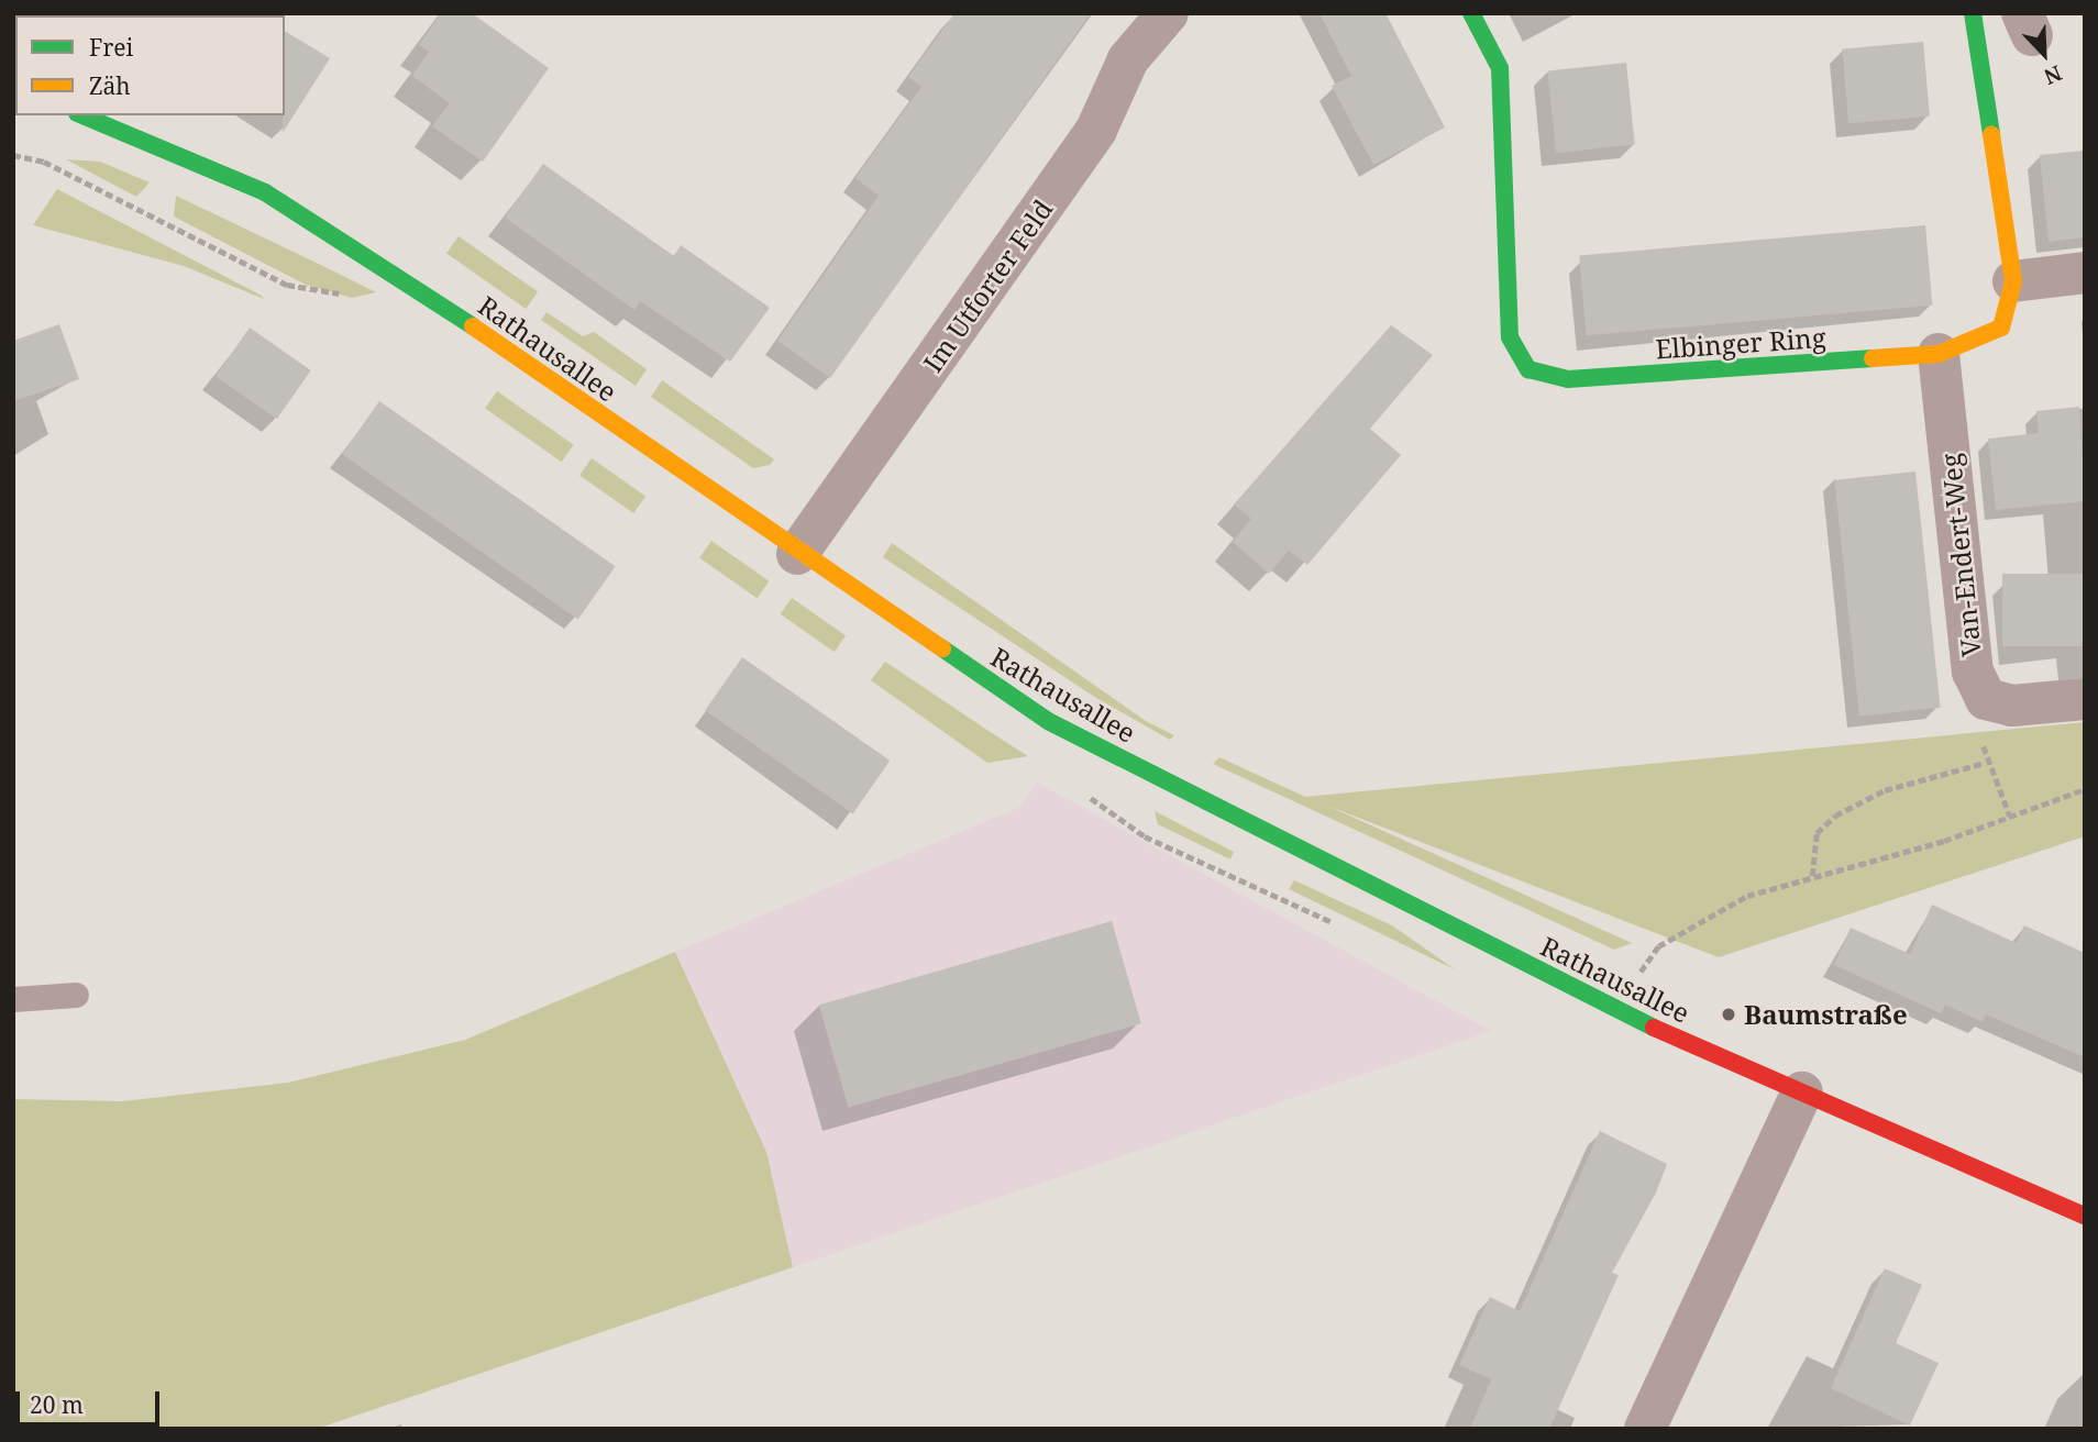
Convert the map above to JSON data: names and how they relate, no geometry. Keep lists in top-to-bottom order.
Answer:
{
  "streets": {
    "street": [
      "Im Utforter Feld",
      "Elbinger Ring",
      "Rathausallee",
      "Van-Endert-Weg"
    ]
  },
  "crossings": [
    ["Im Utforter Feld", "Rathausallee"],
    ["Elbinger Ring", "Van-Endert-Weg"]
  ],
  "places": ["Baumstraße"],
  "legend": ["Frei", "Zäh"],
  "scale_bar": "20 m",
  "north": "bottom right"
}
